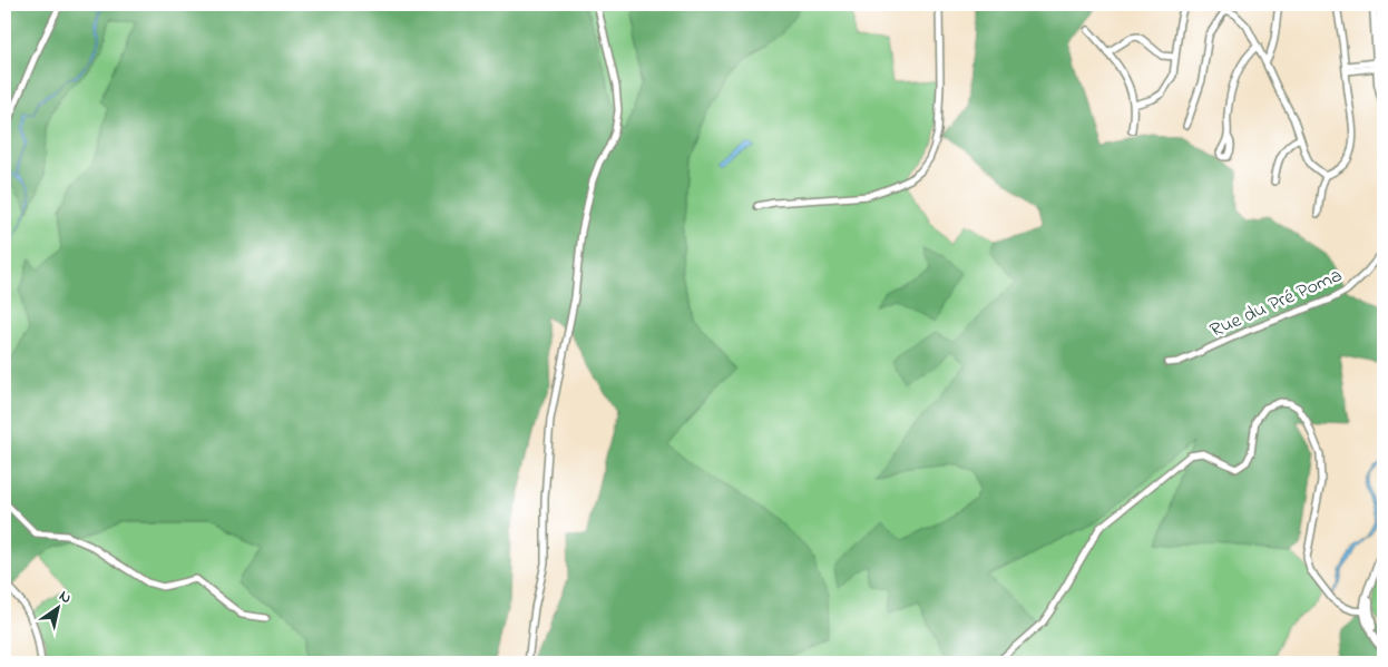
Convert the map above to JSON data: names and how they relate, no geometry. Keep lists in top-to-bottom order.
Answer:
{
  "streets": {
    "street": ["Rue du Pré Poma"]
  },
  "north": "top right"
}
